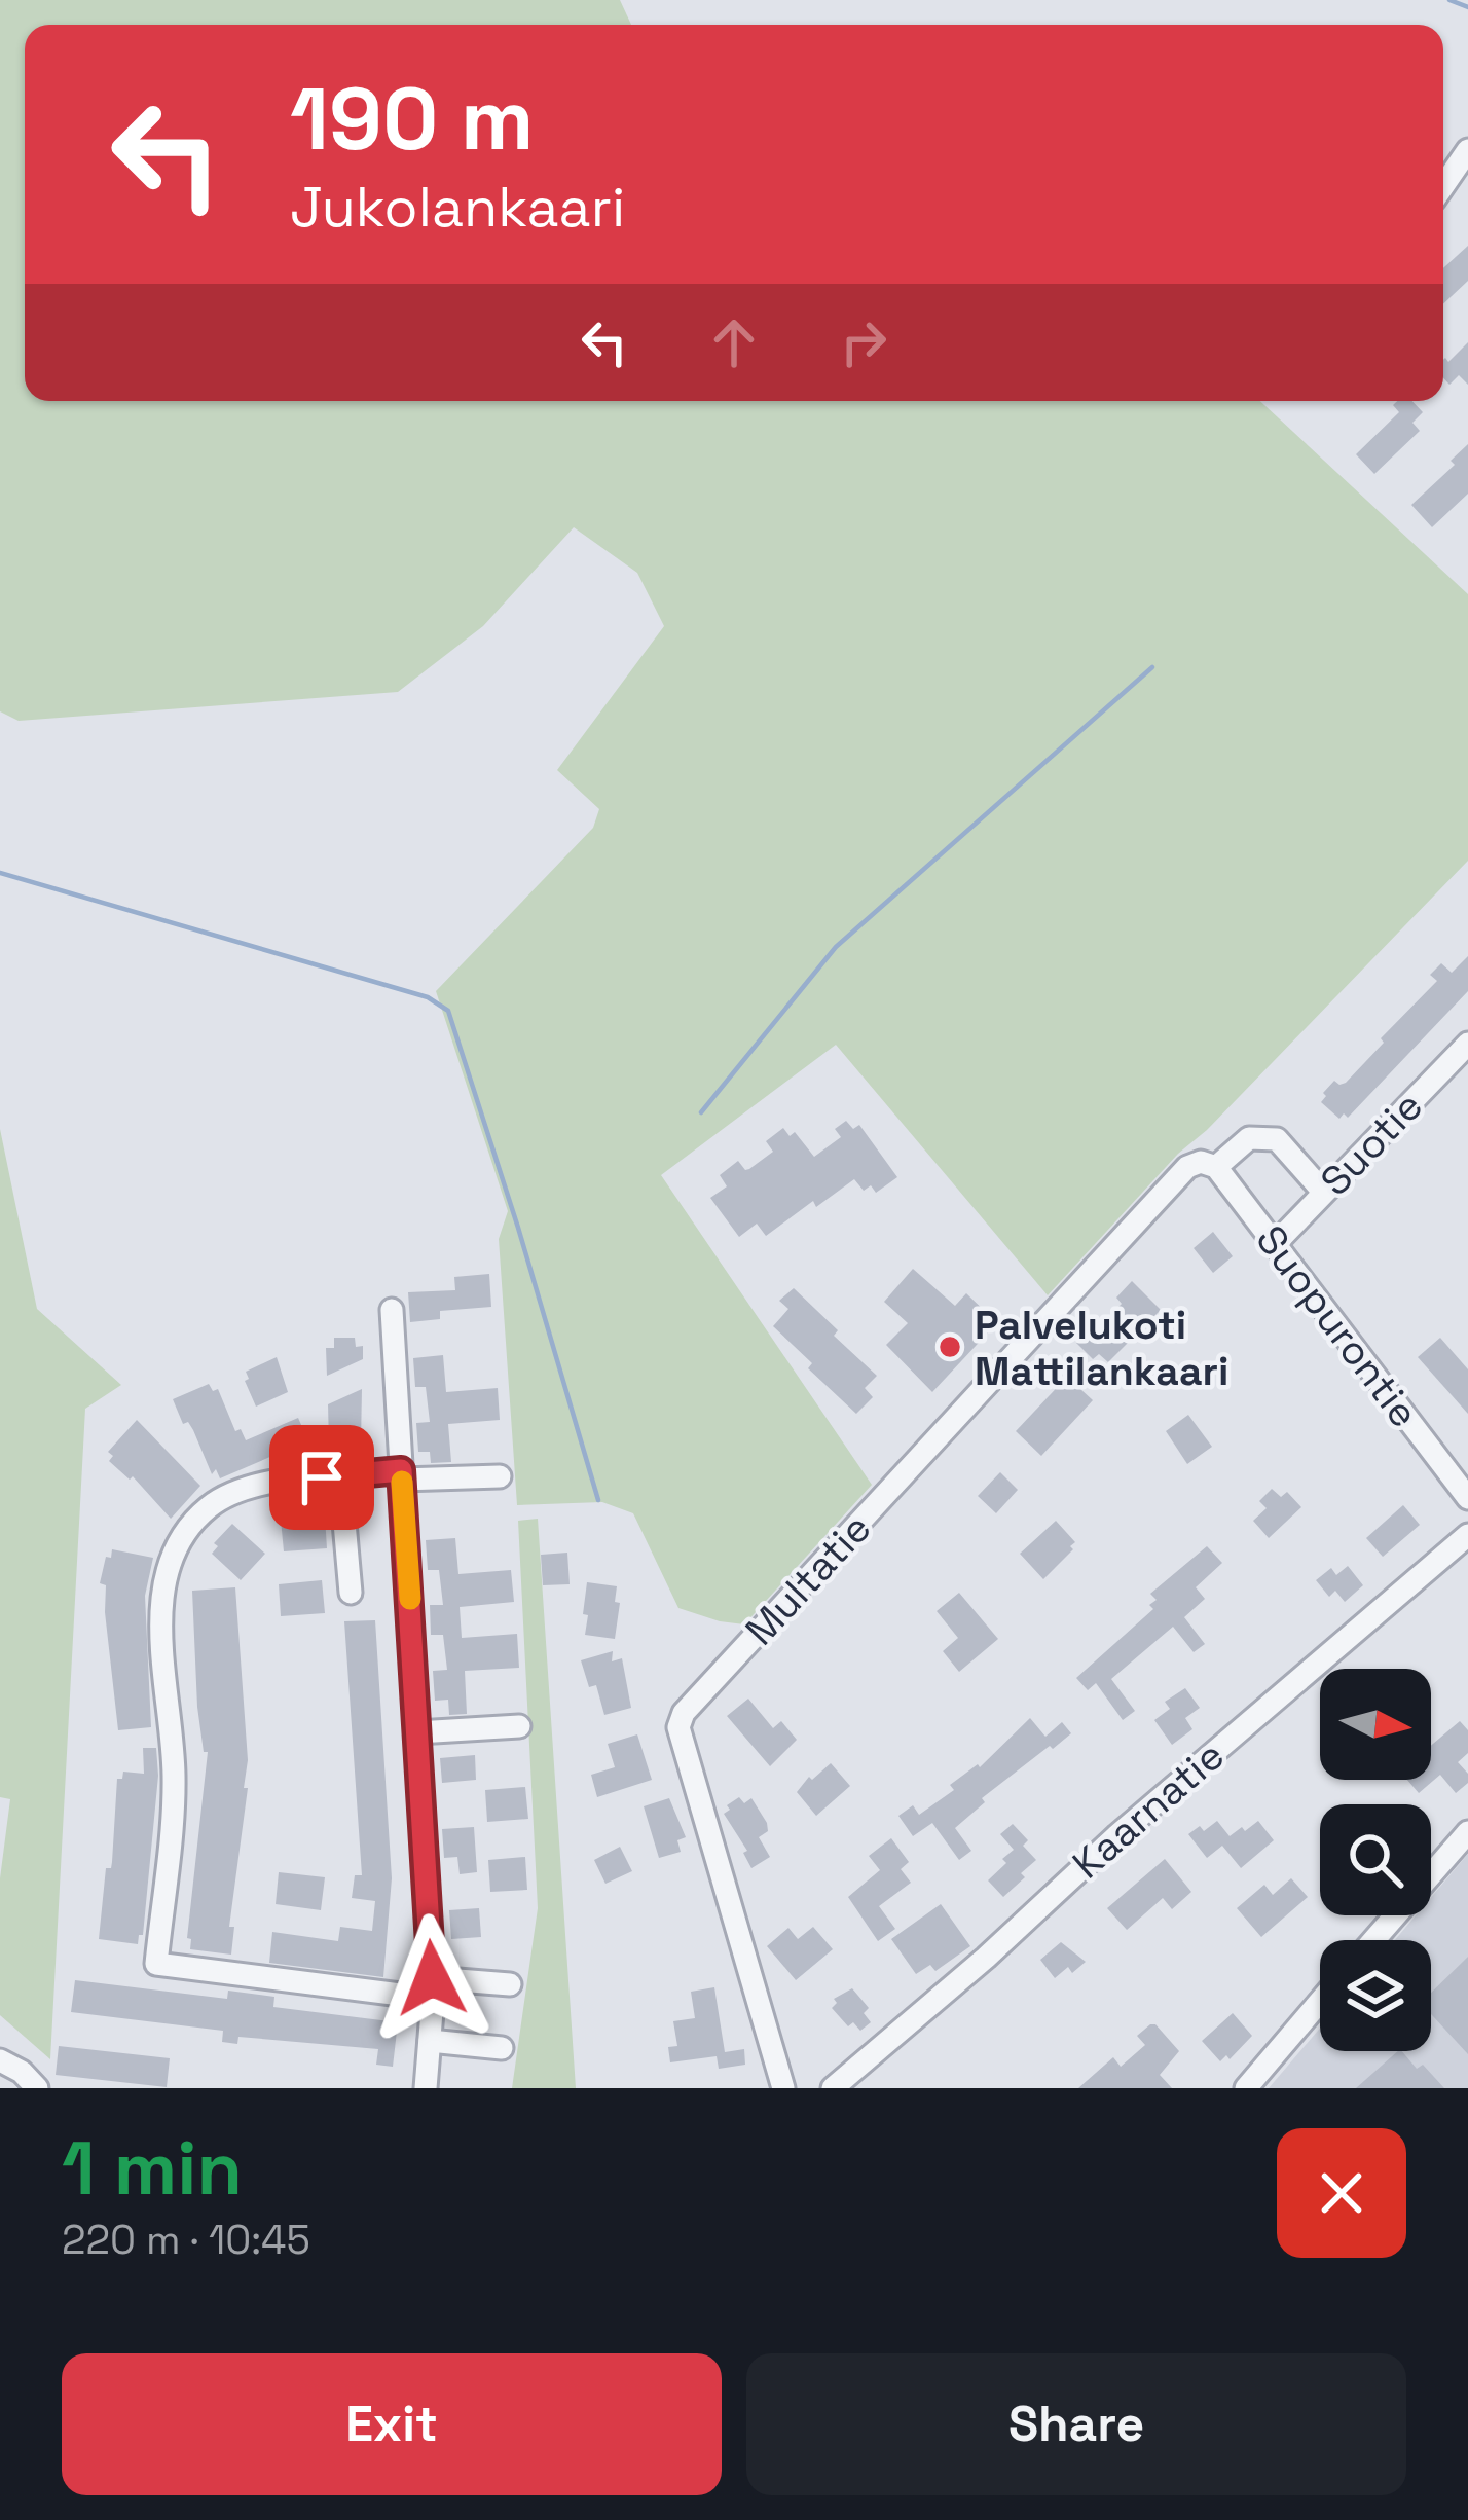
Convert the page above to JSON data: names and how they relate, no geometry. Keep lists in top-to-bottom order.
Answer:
{
  "streets": {
    "street": [
      "Suotie",
      "Suopurontie",
      "Multatie",
      "Kaarnatie"
    ]
  },
  "crossings": [
    ["Suotie", "Suopurontie"],
    ["Suopurontie", "Multatie"]
  ],
  "places": ["Palvelukoti Mattilankaari"],
  "north": "right",
  "page": {
    "turn": ["190 m", "Jukolankaari"],
    "heading": ["1 min", "220 m · 10:45"],
    "buttons": ["Exit", "Share"]
  }
}
